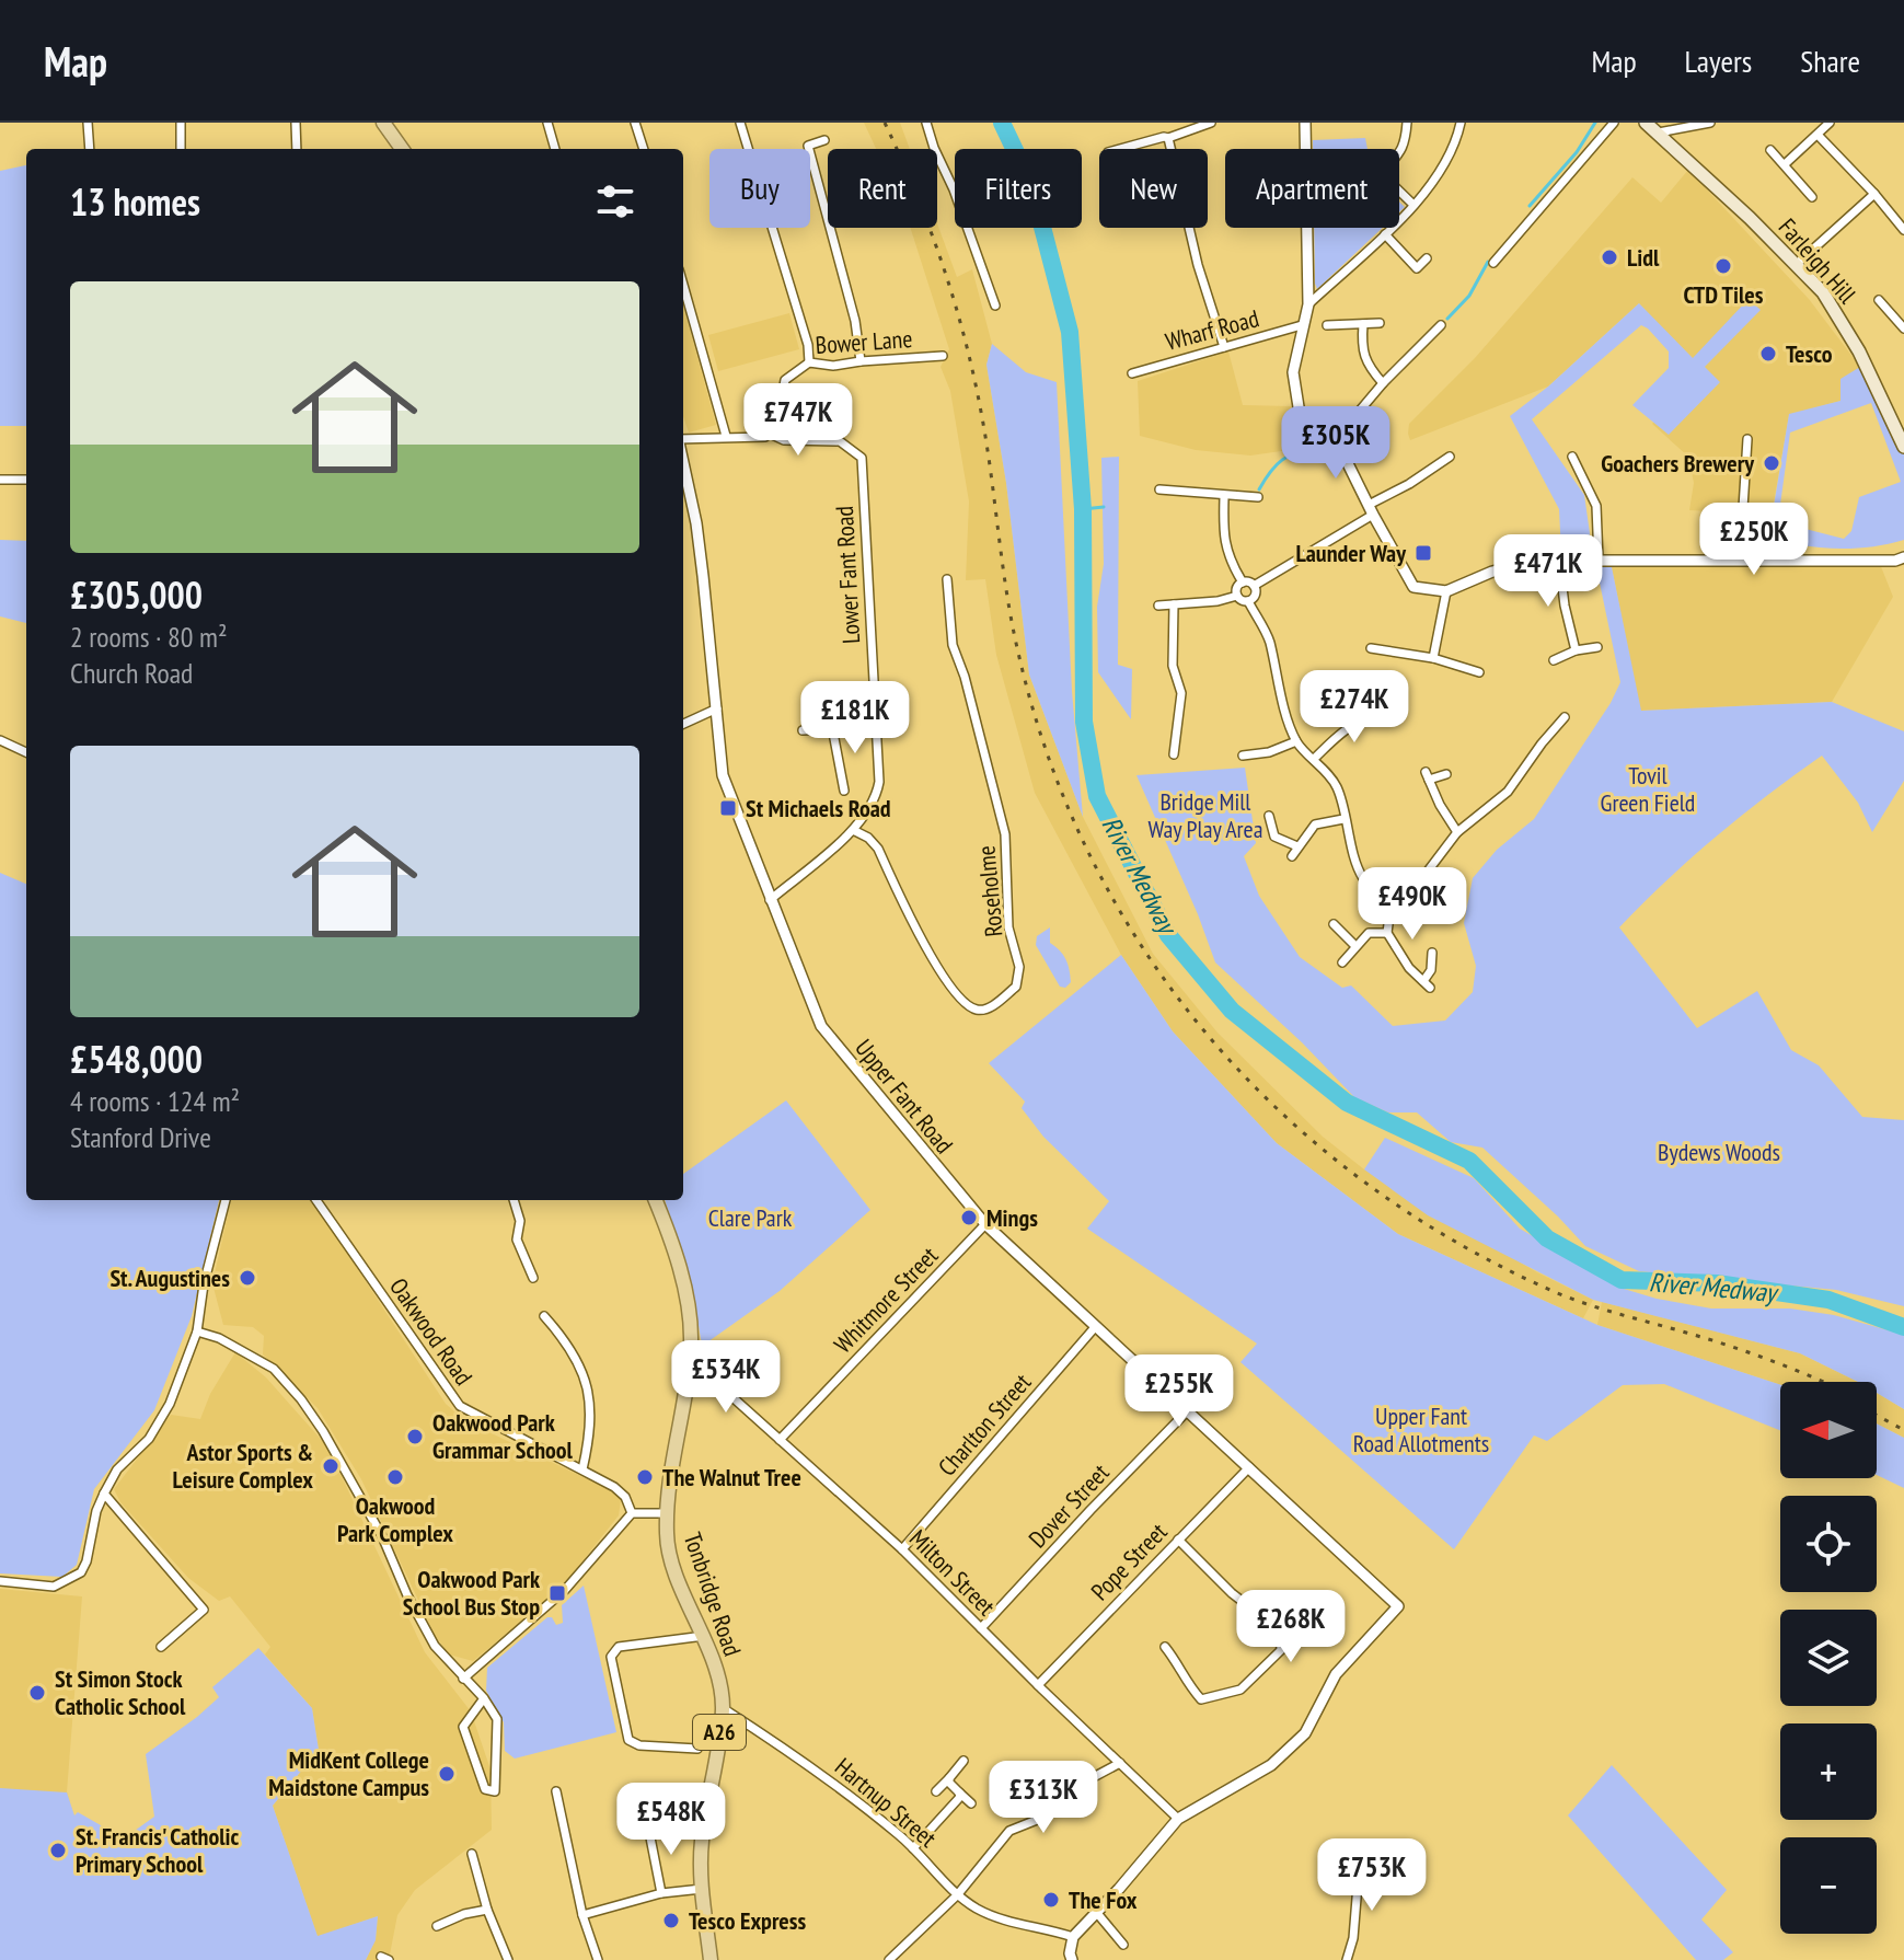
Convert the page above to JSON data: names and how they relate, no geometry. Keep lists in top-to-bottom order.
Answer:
{
  "streets": {
    "main road": ["Farleigh Hill", "Tonbridge Road", "A26"],
    "street": [
      "Wharf Road",
      "Bower Lane",
      "Lower Fant Road",
      "Roseholme",
      "Upper Fant Road",
      "Whitmore Street",
      "Oakwood Road",
      "Charlton Street",
      "Dover Street",
      "Pope Street",
      "Milton Street",
      "Hartnup Street"
    ]
  },
  "crossings": [
    ["Bower Lane", "Lower Fant Road"],
    ["Lower Fant Road", "Roseholme"],
    ["Lower Fant Road", "Upper Fant Road"],
    ["Upper Fant Road", "Whitmore Street"],
    ["Upper Fant Road", "Charlton Street"],
    ["Upper Fant Road", "Dover Street"],
    ["Upper Fant Road", "Pope Street"],
    ["Upper Fant Road", "Milton Street"],
    ["Whitmore Street", "Milton Street"],
    ["Charlton Street", "Milton Street"],
    ["Dover Street", "Milton Street"],
    ["Pope Street", "Milton Street"],
    ["Milton Street", "Tonbridge Road"],
    ["Tonbridge Road", "Hartnup Street"]
  ],
  "water": ["River Medway"],
  "parks": [
    "Tovil Green Field",
    "Bridge Mill Way Play Area",
    "Bydews Woods",
    "Clare Park",
    "Upper Fant Road Allotments"
  ],
  "places": {
    "other": [
      "Lidl",
      "CTD Tiles",
      "Tesco",
      "Goachers Brewery",
      "Mings",
      "St. Augustines",
      "Oakwood Park Grammar School",
      "Astor Sports & Leisure Complex",
      "Oakwood Park Complex",
      "The Walnut Tree",
      "St Simon Stock Catholic School",
      "MidKent College Maidstone Campus",
      "St. Francis' Catholic Primary School",
      "The Fox",
      "Tesco Express"
    ],
    "transit": ["Launder Way", "St Michaels Road", "Oakwood Park School Bus Stop"]
  },
  "north": "left",
  "page": {
    "header": "Map",
    "nav": ["Map", "Layers", "Share"],
    "chip": [
      "Buy",
      "Rent",
      "Filters",
      "New",
      "Apartment"
    ],
    "heading": "13 homes",
    "list": [
      {
        "name": "£305,000",
        "note": "2 rooms · 80 m² · Church Road"
      },
      {
        "name": "£548,000",
        "note": "4 rooms · 124 m² · Stanford Drive"
      }
    ],
    "price": [
      "£747K",
      "£305K",
      "£250K",
      "£471K",
      "£274K",
      "£181K",
      "£490K",
      "£534K",
      "£255K",
      "£268K",
      "£313K",
      "£548K",
      "£753K"
    ],
    "map_buttons": ["+", "−"]
  }
}
